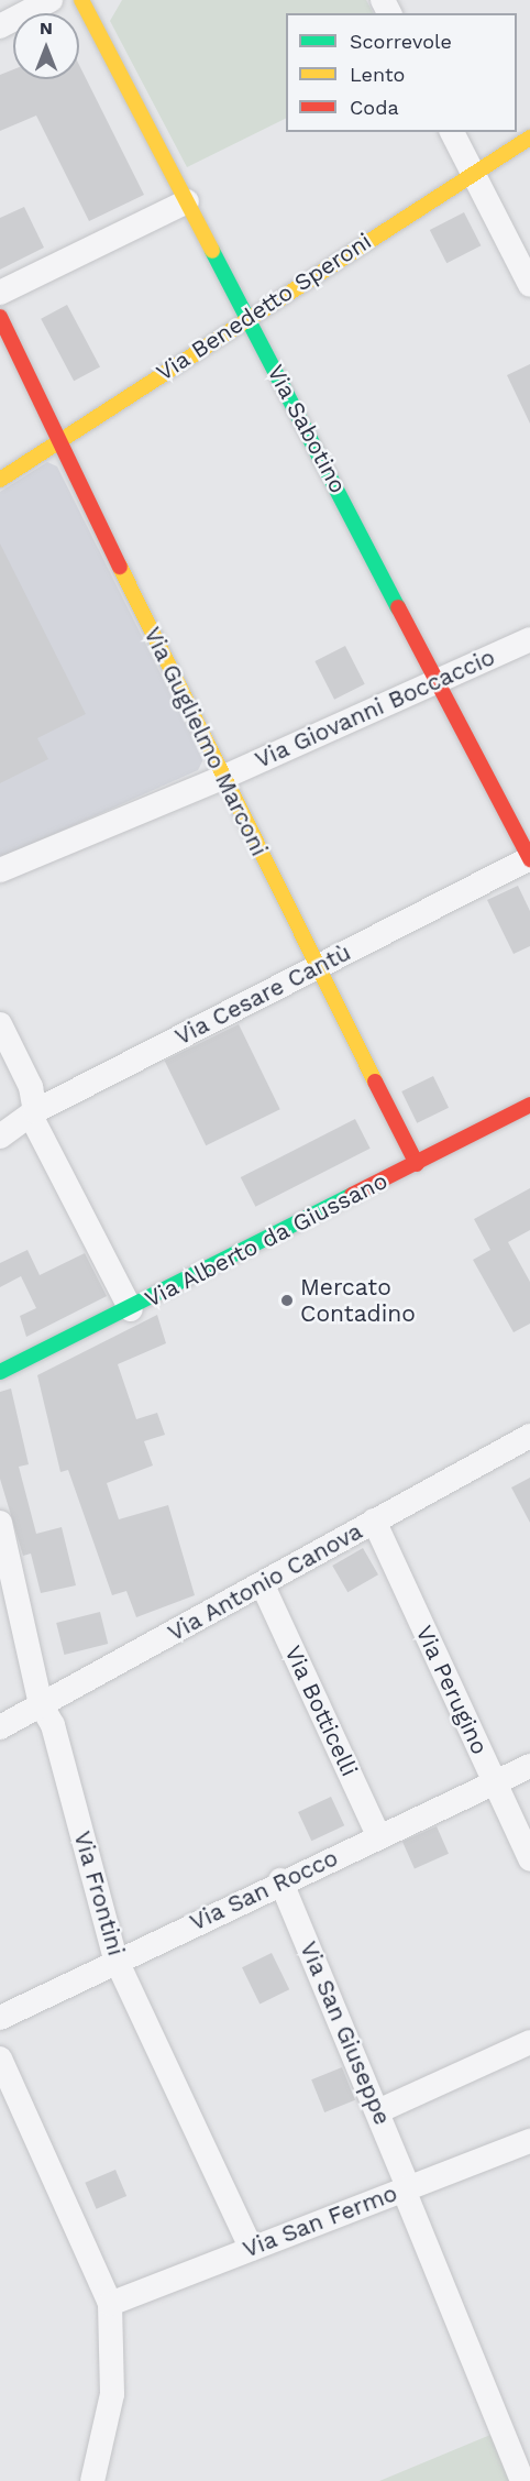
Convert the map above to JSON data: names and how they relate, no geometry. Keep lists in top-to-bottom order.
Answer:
{
  "streets": {
    "street": [
      "Via Benedetto Speroni",
      "Via Sabotino",
      "Via Giovanni Boccaccio",
      "Via Guglielmo Marconi",
      "Via Cesare Cantù",
      "Via Alberto da Giussano",
      "Via Antonio Canova",
      "Via Perugino",
      "Via Botticelli",
      "Via San Rocco",
      "Via Frontini",
      "Via San Giuseppe",
      "Via San Fermo"
    ]
  },
  "crossings": [
    ["Via Benedetto Speroni", "Via Sabotino"],
    ["Via Benedetto Speroni", "Via Guglielmo Marconi"],
    ["Via Sabotino", "Via Giovanni Boccaccio"],
    ["Via Sabotino", "Via Cesare Cantù"],
    ["Via Giovanni Boccaccio", "Via Guglielmo Marconi"],
    ["Via Guglielmo Marconi", "Via Cesare Cantù"],
    ["Via Guglielmo Marconi", "Via Alberto da Giussano"],
    ["Via Antonio Canova", "Via Perugino"],
    ["Via Antonio Canova", "Via Botticelli"],
    ["Via Antonio Canova", "Via Frontini"],
    ["Via Perugino", "Via San Rocco"],
    ["Via Botticelli", "Via San Rocco"],
    ["Via San Rocco", "Via Frontini"],
    ["Via San Rocco", "Via San Giuseppe"],
    ["Via Frontini", "Via San Fermo"],
    ["Via San Giuseppe", "Via San Fermo"]
  ],
  "places": ["Mercato Contadino"],
  "legend": ["Scorrevole", "Lento", "Coda"],
  "north": "top"
}
